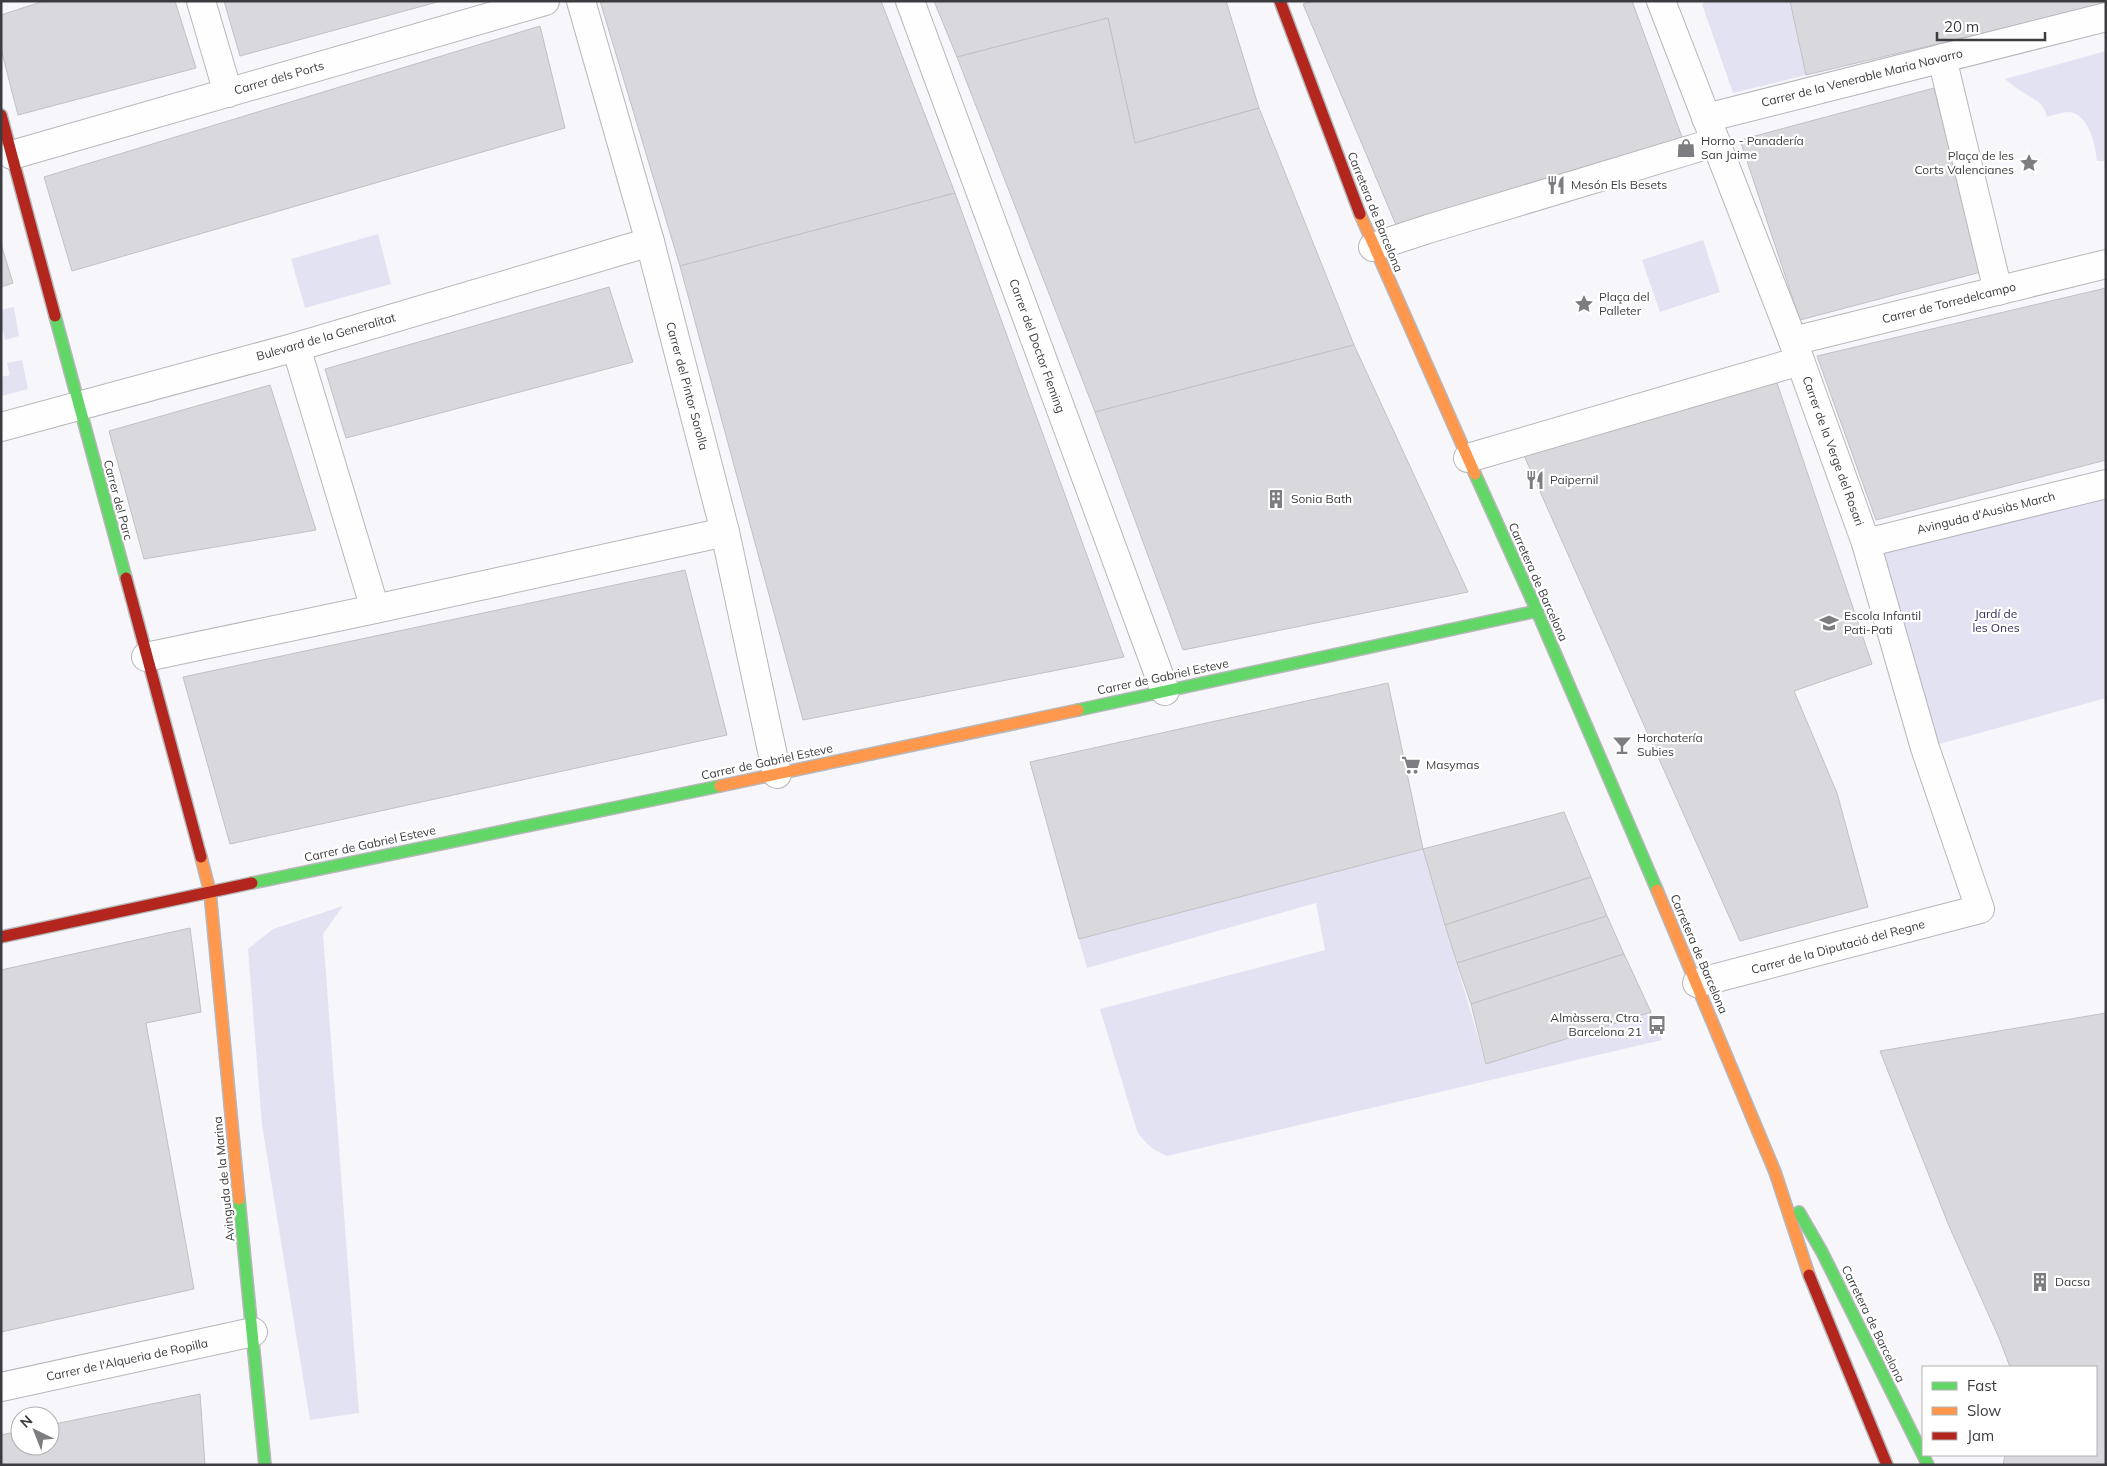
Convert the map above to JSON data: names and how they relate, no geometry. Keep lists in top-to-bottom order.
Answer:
{
  "streets": {
    "street": [
      "Carrer dels Ports",
      "Carrer de la Venerable Maria Navarro",
      "Carretera de Barcelona",
      "Carrer de Torredelcampo",
      "Bulevard de la Generalitat",
      "Carrer del Doctor Fleming",
      "Carrer del Pintor Sorolla",
      "Carrer de la Verge del Rosari",
      "Carrer del Parc",
      "Avinguda d'Ausiàs March",
      "Carrer de Gabriel Esteve",
      "Carrer de la Diputació del Regne",
      "Avinguda de la Marina",
      "Carrer de l'Alqueria de Ropilla"
    ]
  },
  "crossings": [
    ["Carrer dels Ports", "Carrer del Parc"],
    ["Carrer de la Venerable Maria Navarro", "Carrer de la Verge del Rosari"],
    ["Carretera de Barcelona", "Carrer de Torredelcampo"],
    ["Carretera de Barcelona", "Carrer de Gabriel Esteve"],
    ["Carretera de Barcelona", "Carrer de la Diputació del Regne"],
    ["Carrer de Torredelcampo", "Carrer de la Verge del Rosari"],
    ["Bulevard de la Generalitat", "Carrer del Pintor Sorolla"],
    ["Bulevard de la Generalitat", "Carrer del Parc"],
    ["Carrer del Doctor Fleming", "Carrer de Gabriel Esteve"],
    ["Carrer del Pintor Sorolla", "Carrer de Gabriel Esteve"],
    ["Carrer de la Verge del Rosari", "Avinguda d'Ausiàs March"],
    ["Carrer de la Verge del Rosari", "Carrer de la Diputació del Regne"],
    ["Carrer del Parc", "Carrer de Gabriel Esteve"],
    ["Carrer del Parc", "Avinguda de la Marina"],
    ["Carrer de Gabriel Esteve", "Avinguda de la Marina"],
    ["Avinguda de la Marina", "Carrer de l'Alqueria de Ropilla"]
  ],
  "parks": ["Jardí de les Ones"],
  "places": {
    "shop": ["Horno - Panadería San Jaime"],
    "place": ["Plaça de les Corts Valencianes", "Plaça del Palleter"],
    "restaurant": ["Mesón Els Besets", "Paipernil"],
    "building": ["Sonia Bath", "Dacsa"],
    "school or university": ["Escola Infantil Pati-Pati"],
    "bar": ["Horchatería Subies"],
    "supermarket": ["Masymas"],
    "bus stop": ["Almàssera, Ctra. Barcelona 21"]
  },
  "legend": ["Fast", "Slow", "Jam"],
  "scale_bar": "20 m",
  "north": "top left"
}
